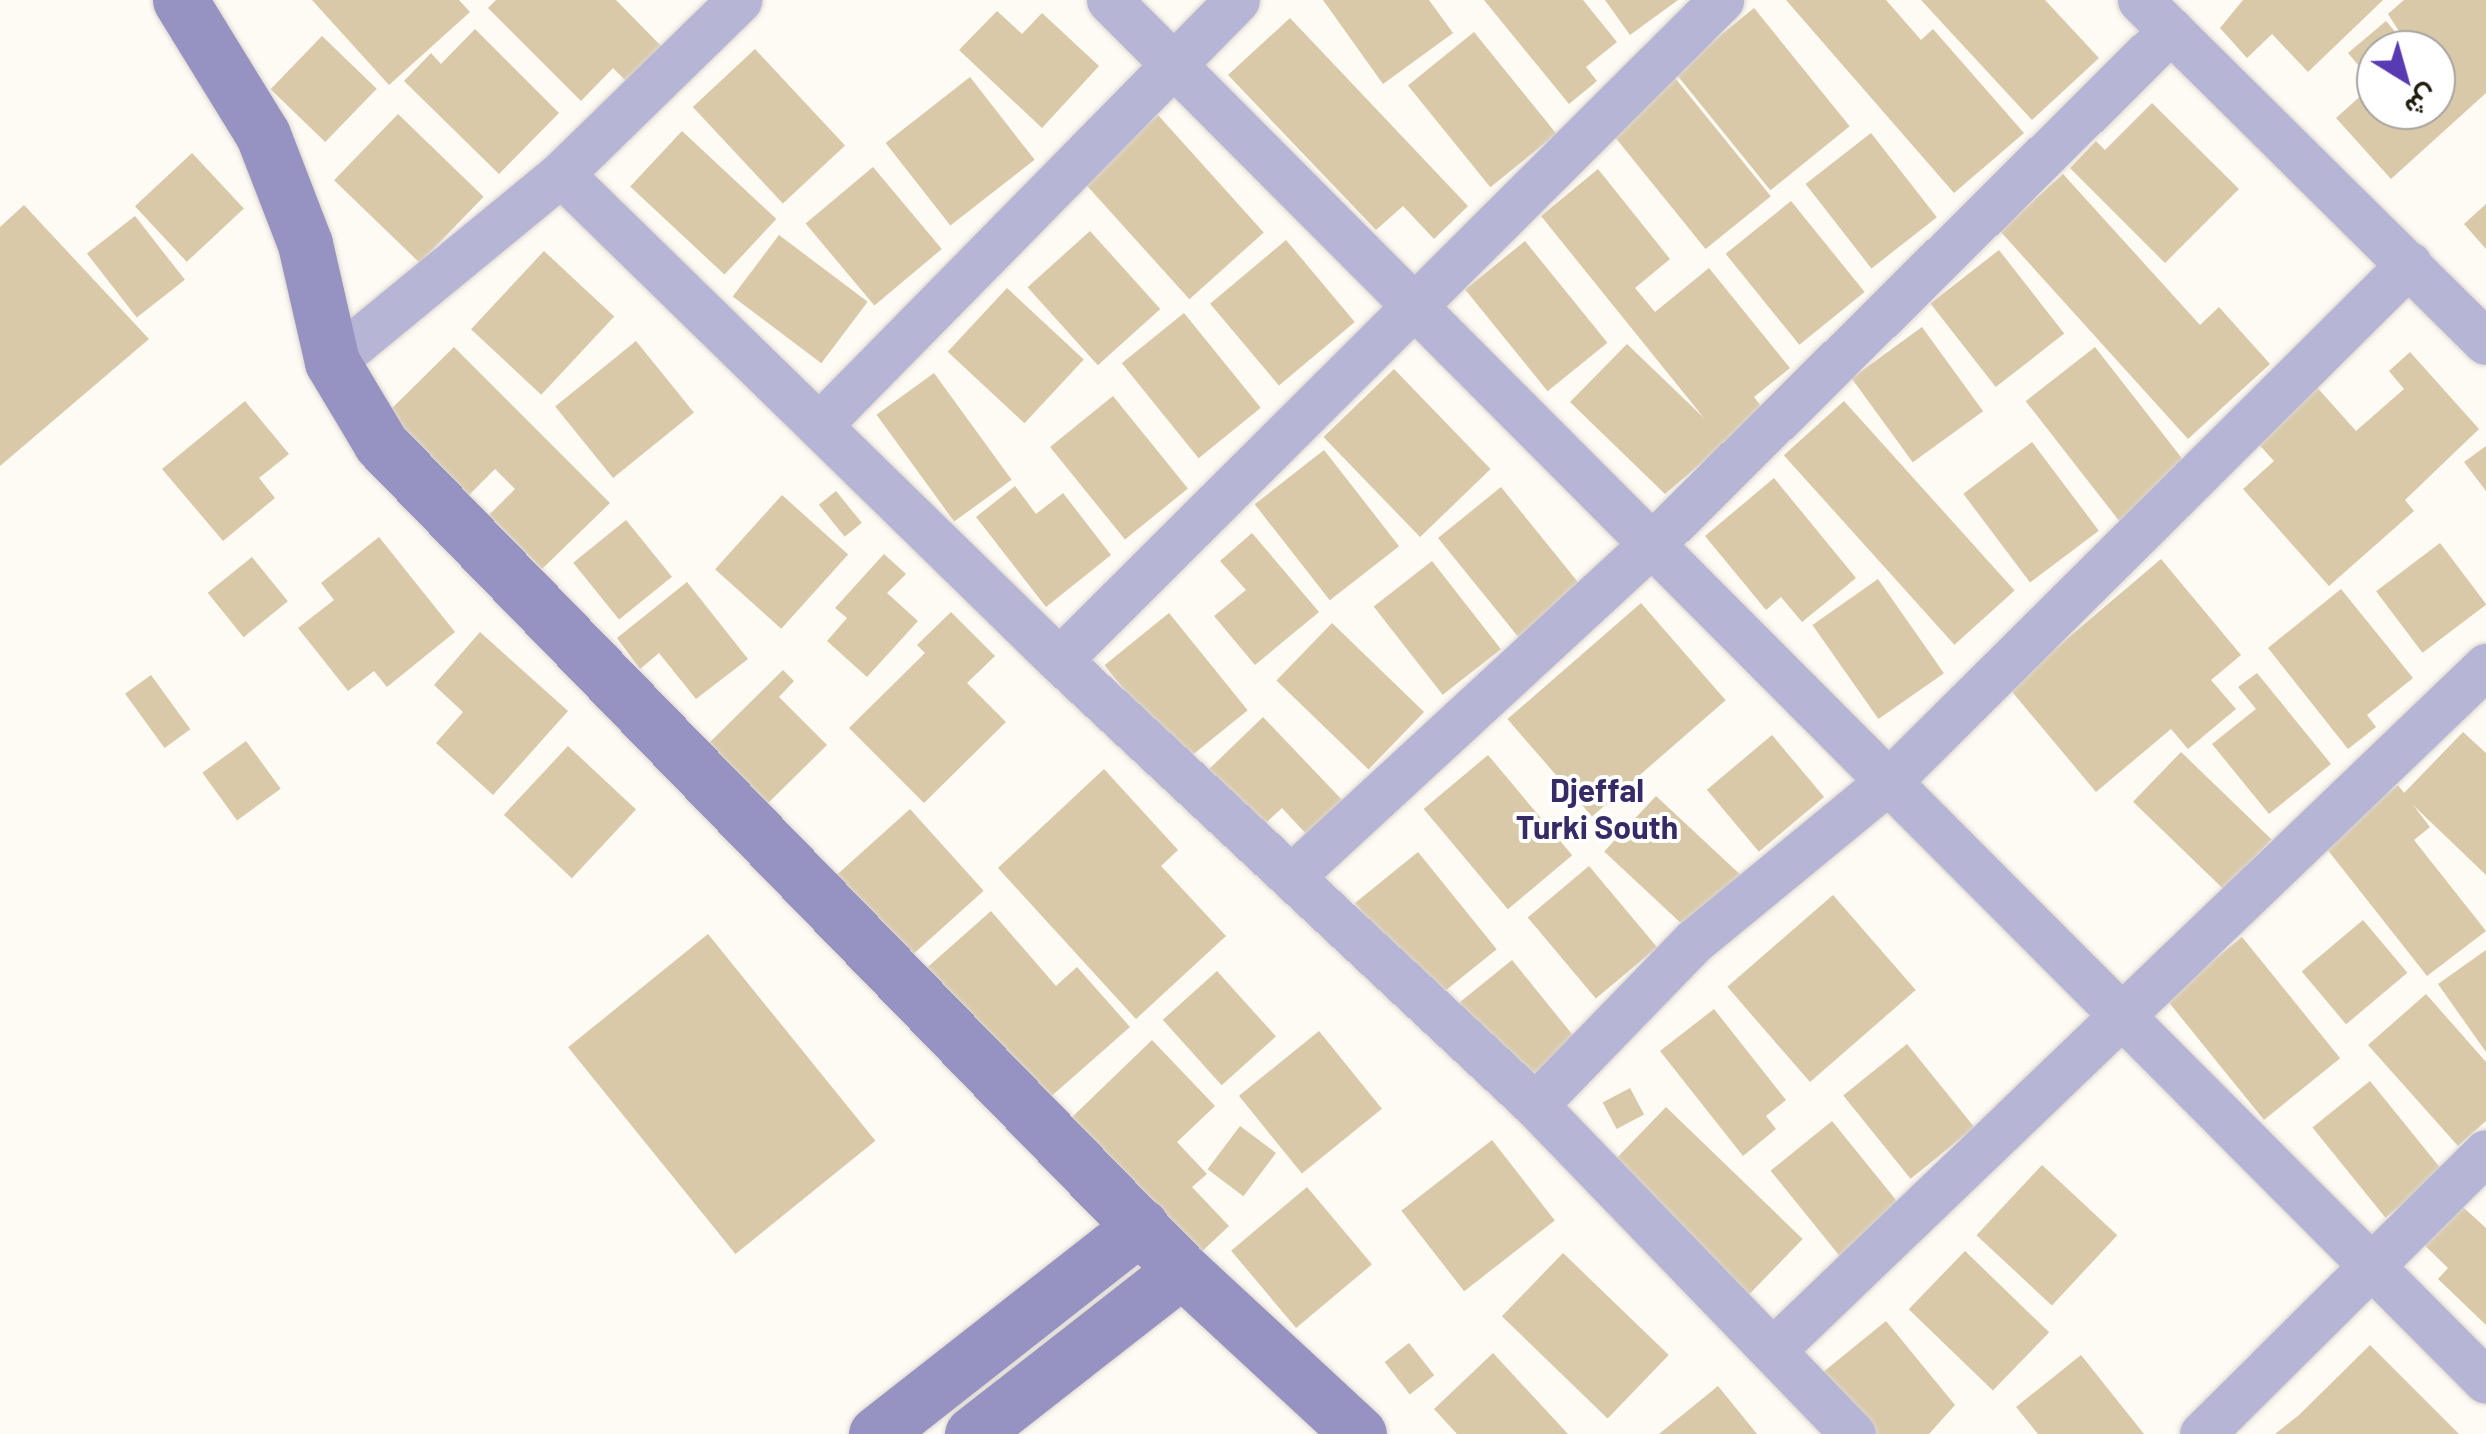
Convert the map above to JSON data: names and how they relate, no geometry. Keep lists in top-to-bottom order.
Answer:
{
  "districts": ["Djeffal Turki South"],
  "north": "bottom right"
}
